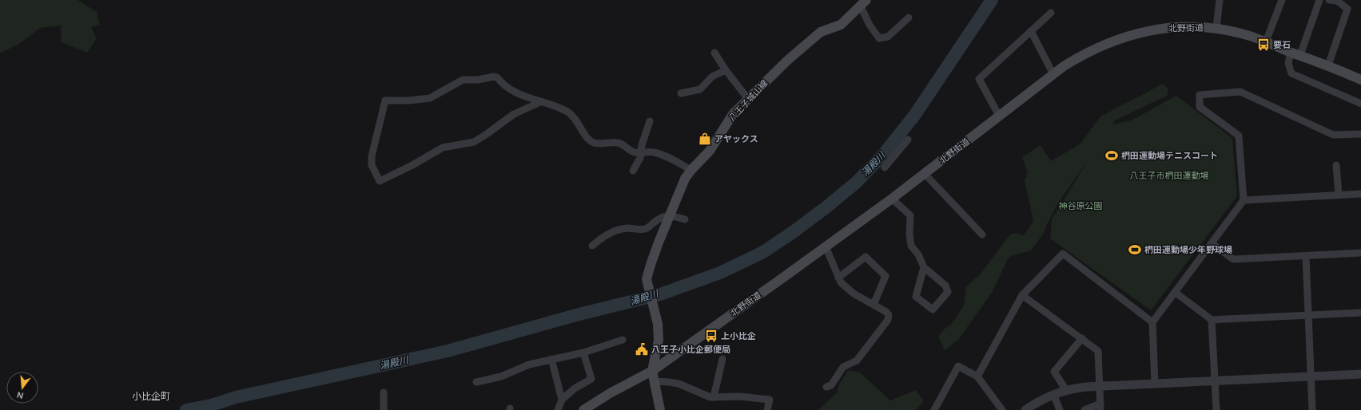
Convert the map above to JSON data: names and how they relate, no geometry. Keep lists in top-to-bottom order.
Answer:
{
  "streets": {
    "main road": ["北野街道", "八王子城山線"]
  },
  "crossings": [
    ["北野街道", "八王子城山線"]
  ],
  "districts": ["小比企町"],
  "water": ["湯殿川"],
  "parks": ["八王子市椚田運動場", "神谷原公園"],
  "places": {
    "bus stop": ["要石", "上小比企"],
    "shop": ["アヤックス"],
    "sports": ["椚田運動場テニスコート", "椚田運動場少年野球場"],
    "public building": ["八王子小比企郵便局"]
  },
  "north": "bottom"
}
